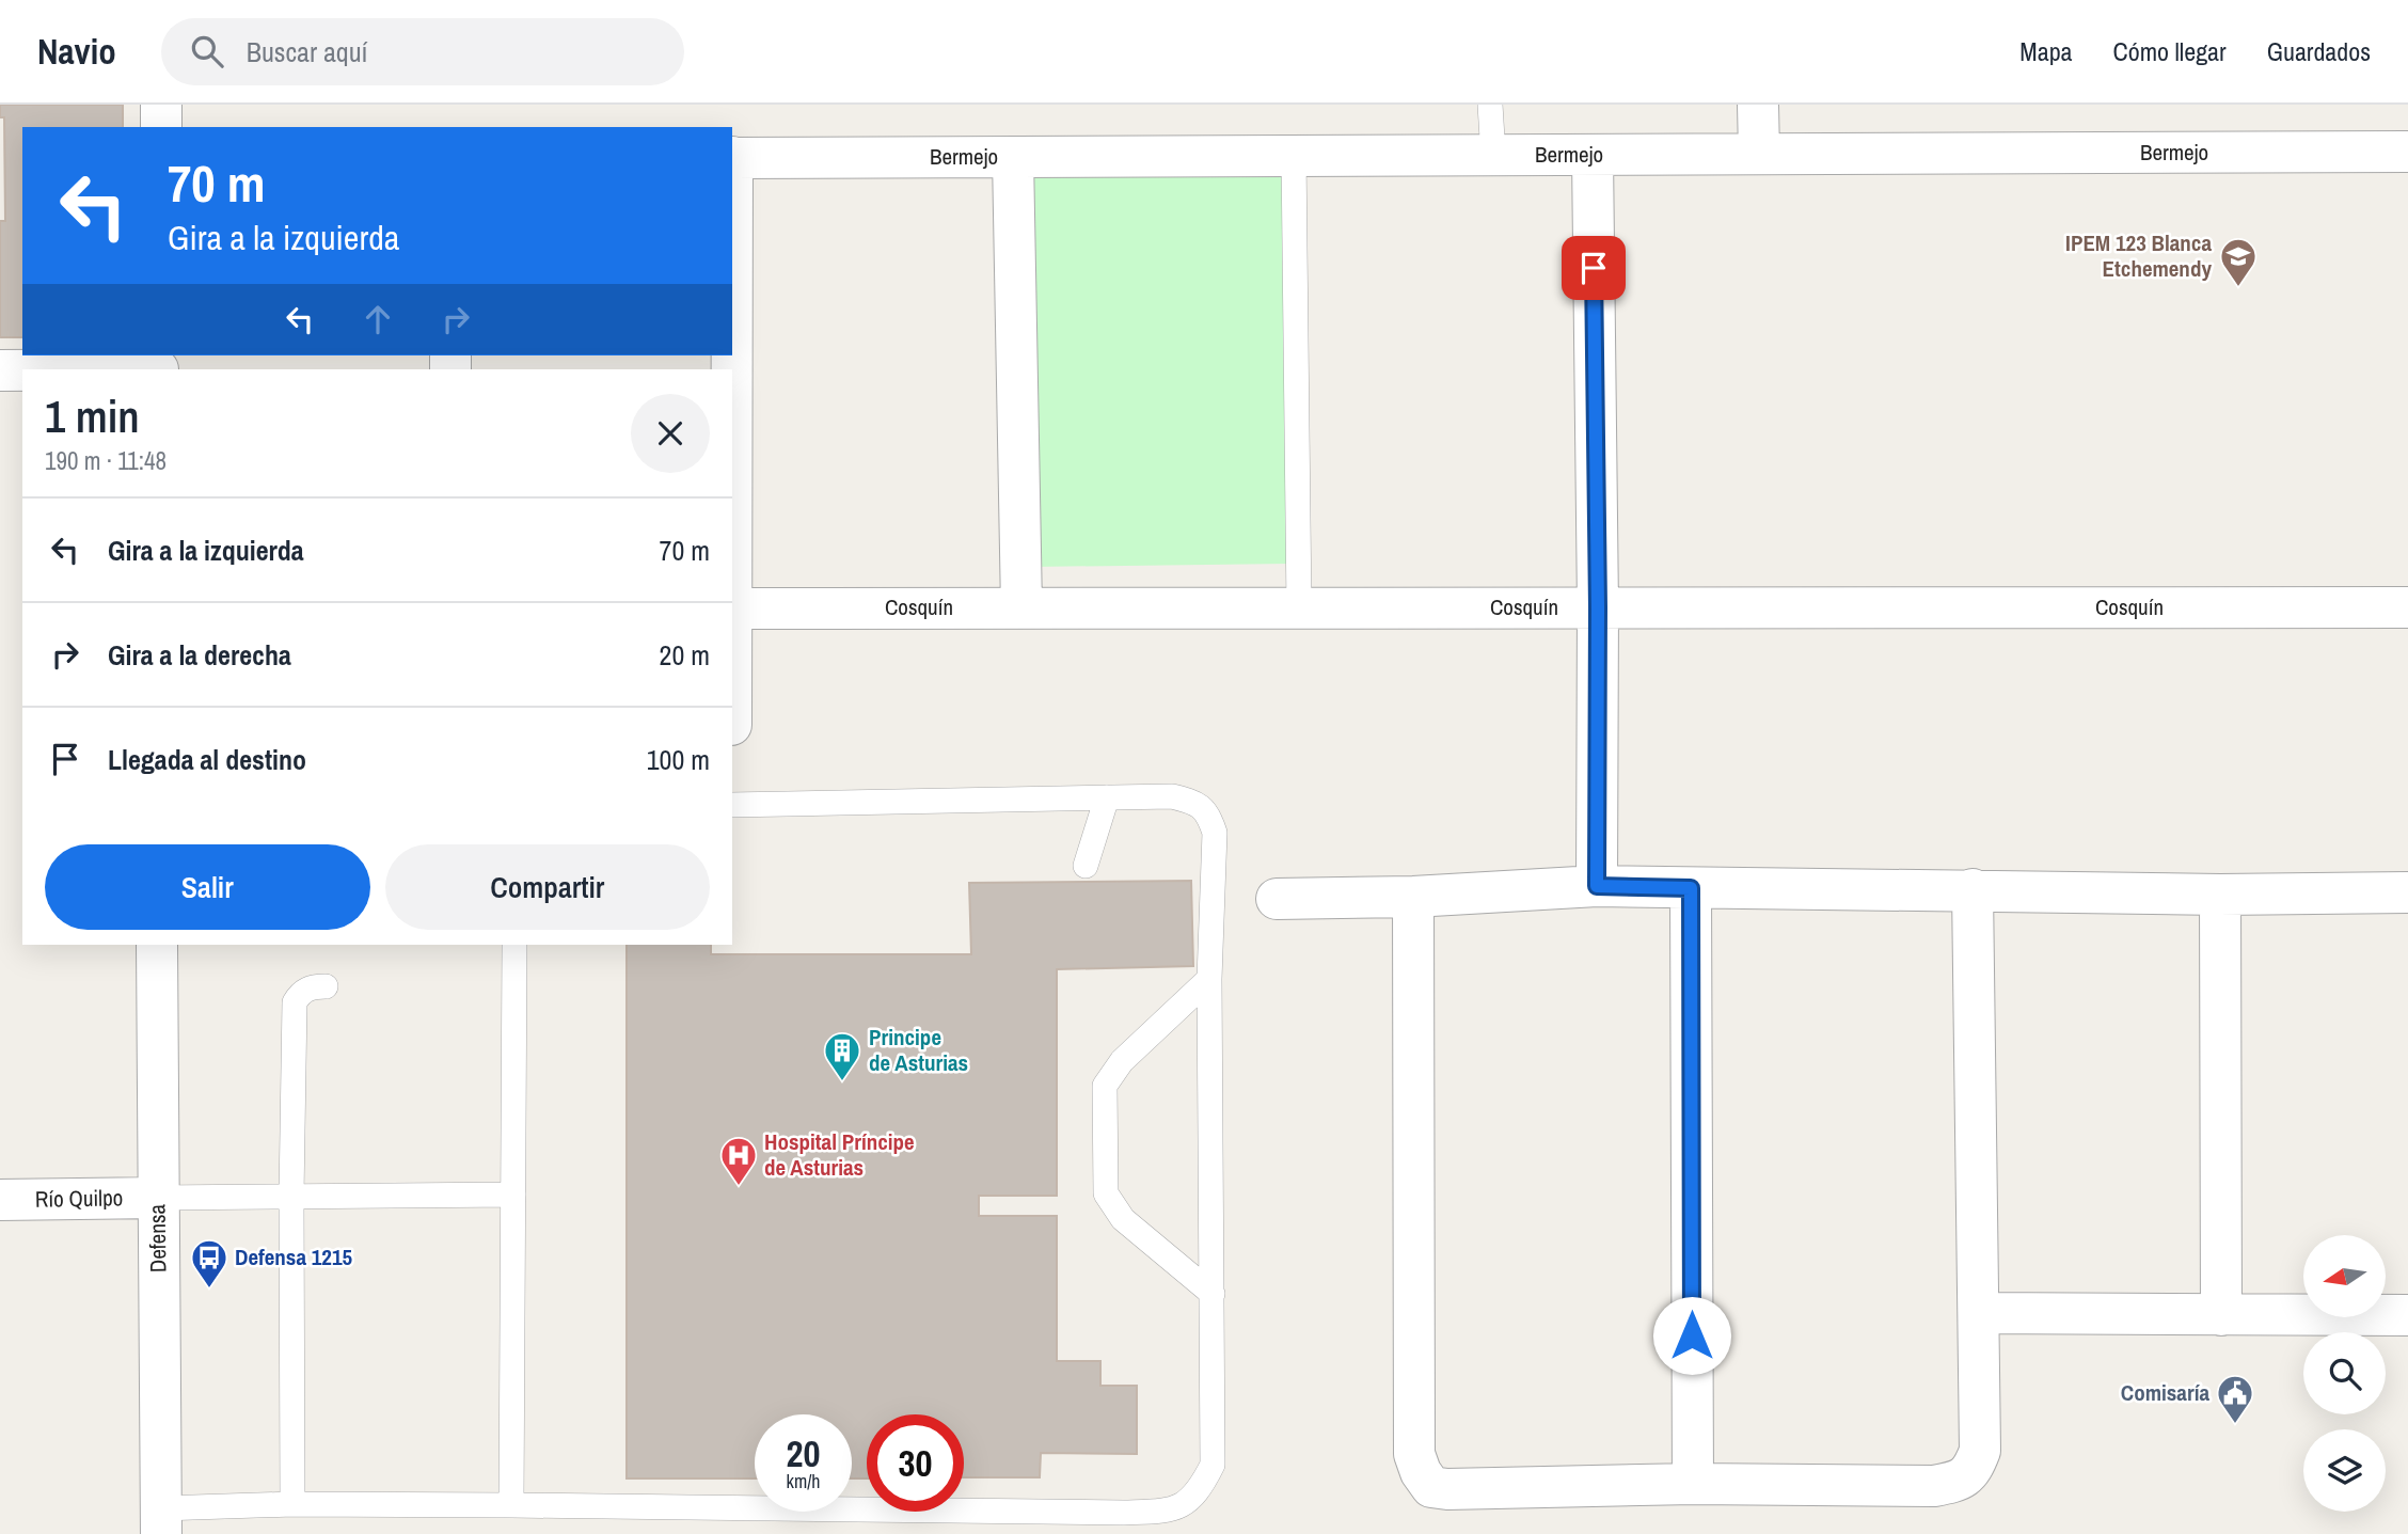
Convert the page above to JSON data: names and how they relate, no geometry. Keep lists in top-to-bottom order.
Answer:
{
  "streets": {
    "street": [
      "Bermejo",
      "Cosquín",
      "Río Quilpo",
      "Defensa"
    ]
  },
  "crossings": [
    ["Río Quilpo", "Defensa"]
  ],
  "places": {
    "school or university": ["IPEM 123 Blanca Etchemendy"],
    "building": ["Principe de Asturias"],
    "hospital": ["Hospital Príncipe de Asturias"],
    "bus stop": ["Defensa 1215"],
    "public building": ["Comisaría"]
  },
  "north": "left",
  "page": {
    "header": "Navio",
    "search": "Buscar aquí",
    "nav": ["Mapa", "Cómo llegar", "Guardados"],
    "turn": ["70 m", "Gira a la izquierda"],
    "heading": ["1 min", "190 m · 11:48"],
    "list": [
      {
        "name": "Gira a la izquierda",
        "value": "70 m"
      },
      {
        "name": "Gira a la derecha",
        "value": "20 m"
      },
      {
        "name": "Llegada al destino",
        "value": "100 m"
      }
    ],
    "buttons": ["Salir", "Compartir"],
    "speed": "20 km/h",
    "limit": "30"
  }
}
